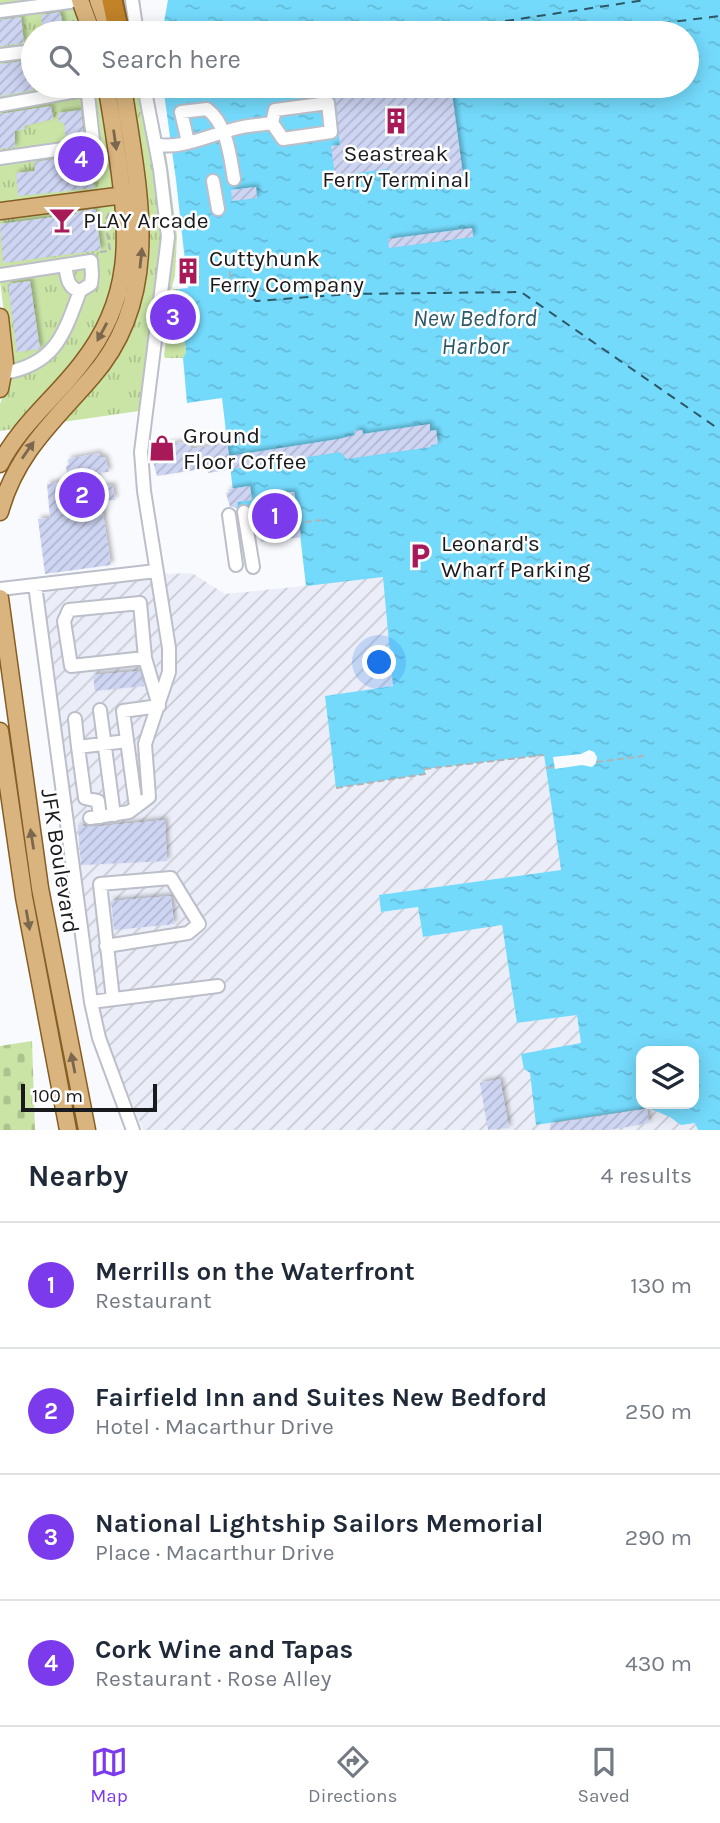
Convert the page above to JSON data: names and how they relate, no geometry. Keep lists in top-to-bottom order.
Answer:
{
  "streets": {
    "main road": ["JFK Boulevard"]
  },
  "water": ["New Bedford Harbor"],
  "places": {
    "building": ["Seastreak Ferry Terminal", "Cuttyhunk Ferry Company"],
    "bar": ["PLAY Arcade"],
    "shop": ["Ground Floor Coffee"],
    "parking": ["Leonard's Wharf Parking"]
  },
  "scale_bar": "100 m",
  "page": {
    "search": "Search here",
    "pins": [
      "4",
      "3",
      "2",
      "1"
    ],
    "scale": "100 m",
    "heading": ["Nearby", "4 results"],
    "list": [
      {
        "mark": "1",
        "name": "Merrills on the Waterfront",
        "note": "Restaurant",
        "value": "130 m"
      },
      {
        "mark": "2",
        "name": "Fairfield Inn and Suites New Bedford",
        "note": "Hotel · Macarthur Drive",
        "value": "250 m"
      },
      {
        "mark": "3",
        "name": "National Lightship Sailors Memorial",
        "note": "Place · Macarthur Drive",
        "value": "290 m"
      },
      {
        "mark": "4",
        "name": "Cork Wine and Tapas",
        "note": "Restaurant · Rose Alley",
        "value": "430 m"
      }
    ],
    "nav": ["Map", "Directions", "Saved"]
  }
}
